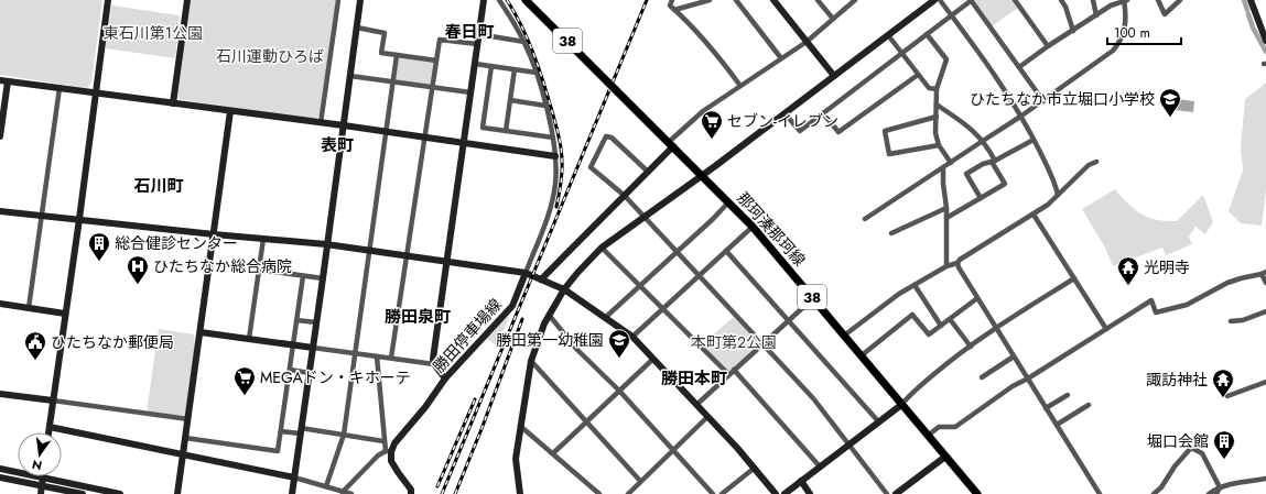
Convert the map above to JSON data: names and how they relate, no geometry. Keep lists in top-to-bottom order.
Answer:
{
  "streets": {
    "main road": ["38", "那珂湊那珂線"],
    "street": ["勝田停車場線"]
  },
  "districts": [
    "春日町",
    "表町",
    "石川町",
    "勝田泉町",
    "勝田本町"
  ],
  "parks": ["東石川第1公園", "石川運動ひろば", "本町第2公園"],
  "places": {
    "school or university": ["ひたちなか市立堀口小学校", "勝田第一幼稚園"],
    "supermarket": ["セブン-イレブン", "MEGAドン・キホーテ"],
    "building": ["総合健診センター", "堀口会館"],
    "hospital": ["ひたちなか総合病院"],
    "temple": ["光明寺", "諏訪神社"],
    "public building": ["ひたちなか郵便局"]
  },
  "scale_bar": "100 m",
  "north": "bottom"
}
